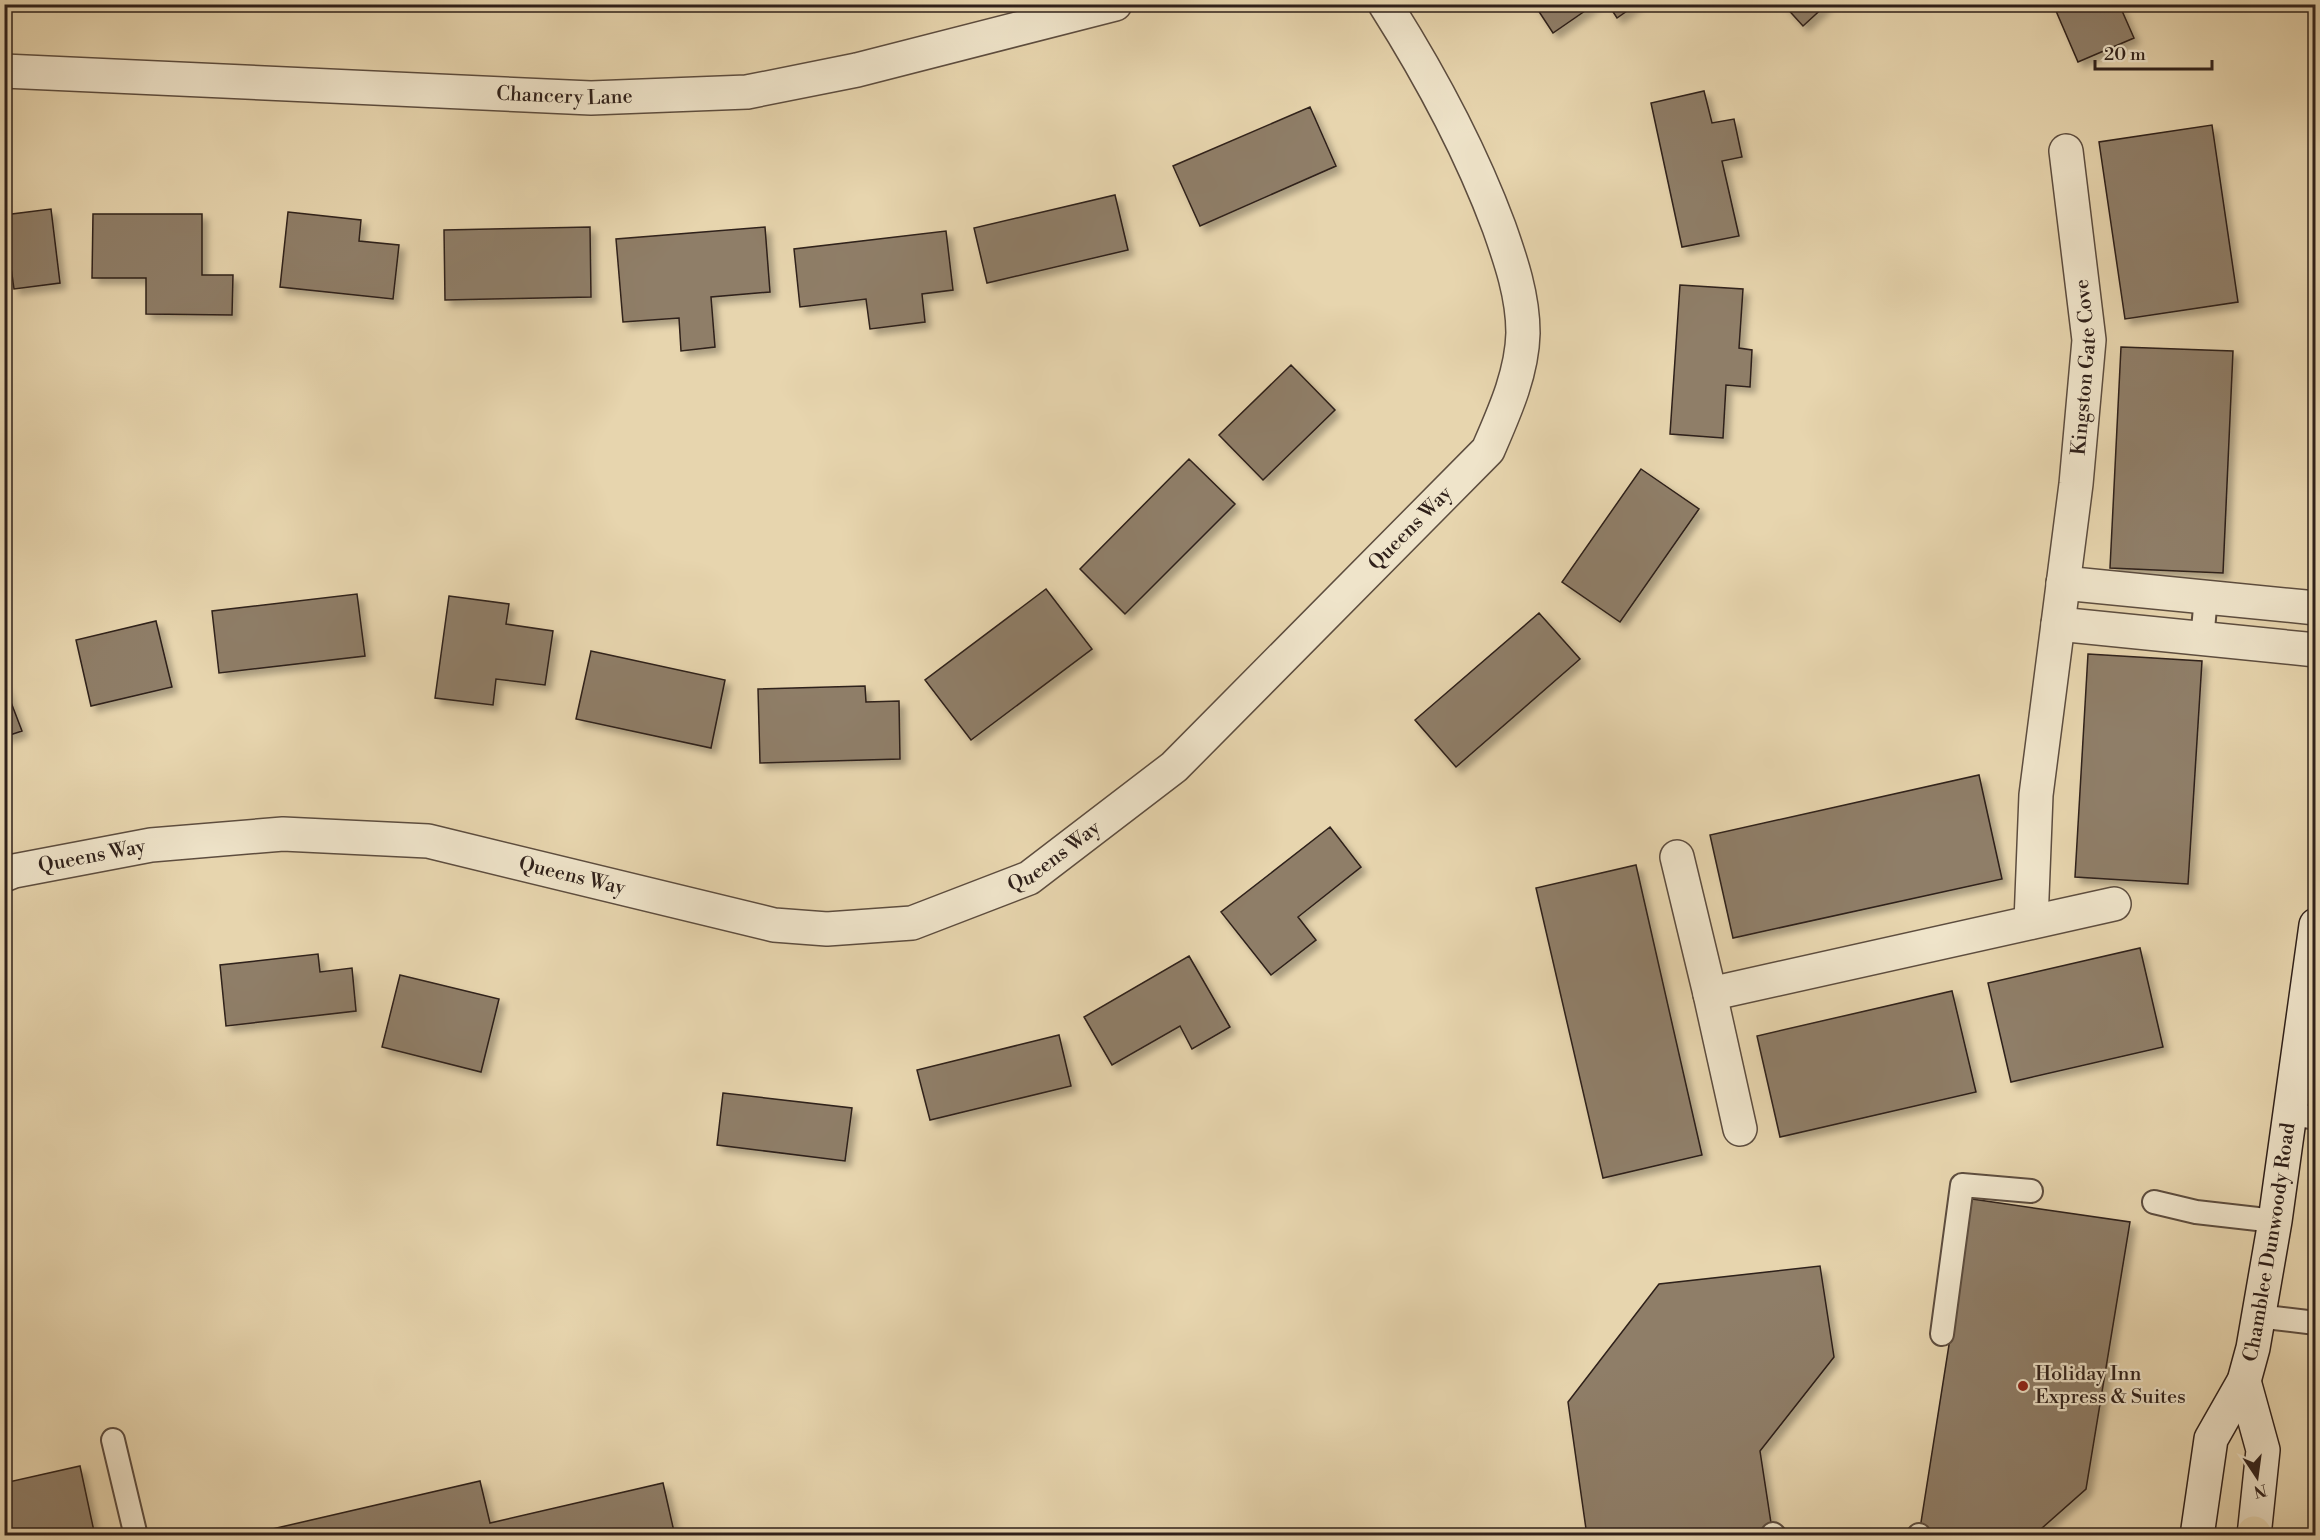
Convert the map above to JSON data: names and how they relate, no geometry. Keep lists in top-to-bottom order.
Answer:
{
  "streets": {
    "street": [
      "Chancery Lane",
      "Kingston Gate Cove",
      "Queens Way",
      "Chamblee Dunwoody Road"
    ]
  },
  "places": ["Holiday Inn Express & Suites"],
  "scale_bar": "20 m",
  "north": "bottom"
}
